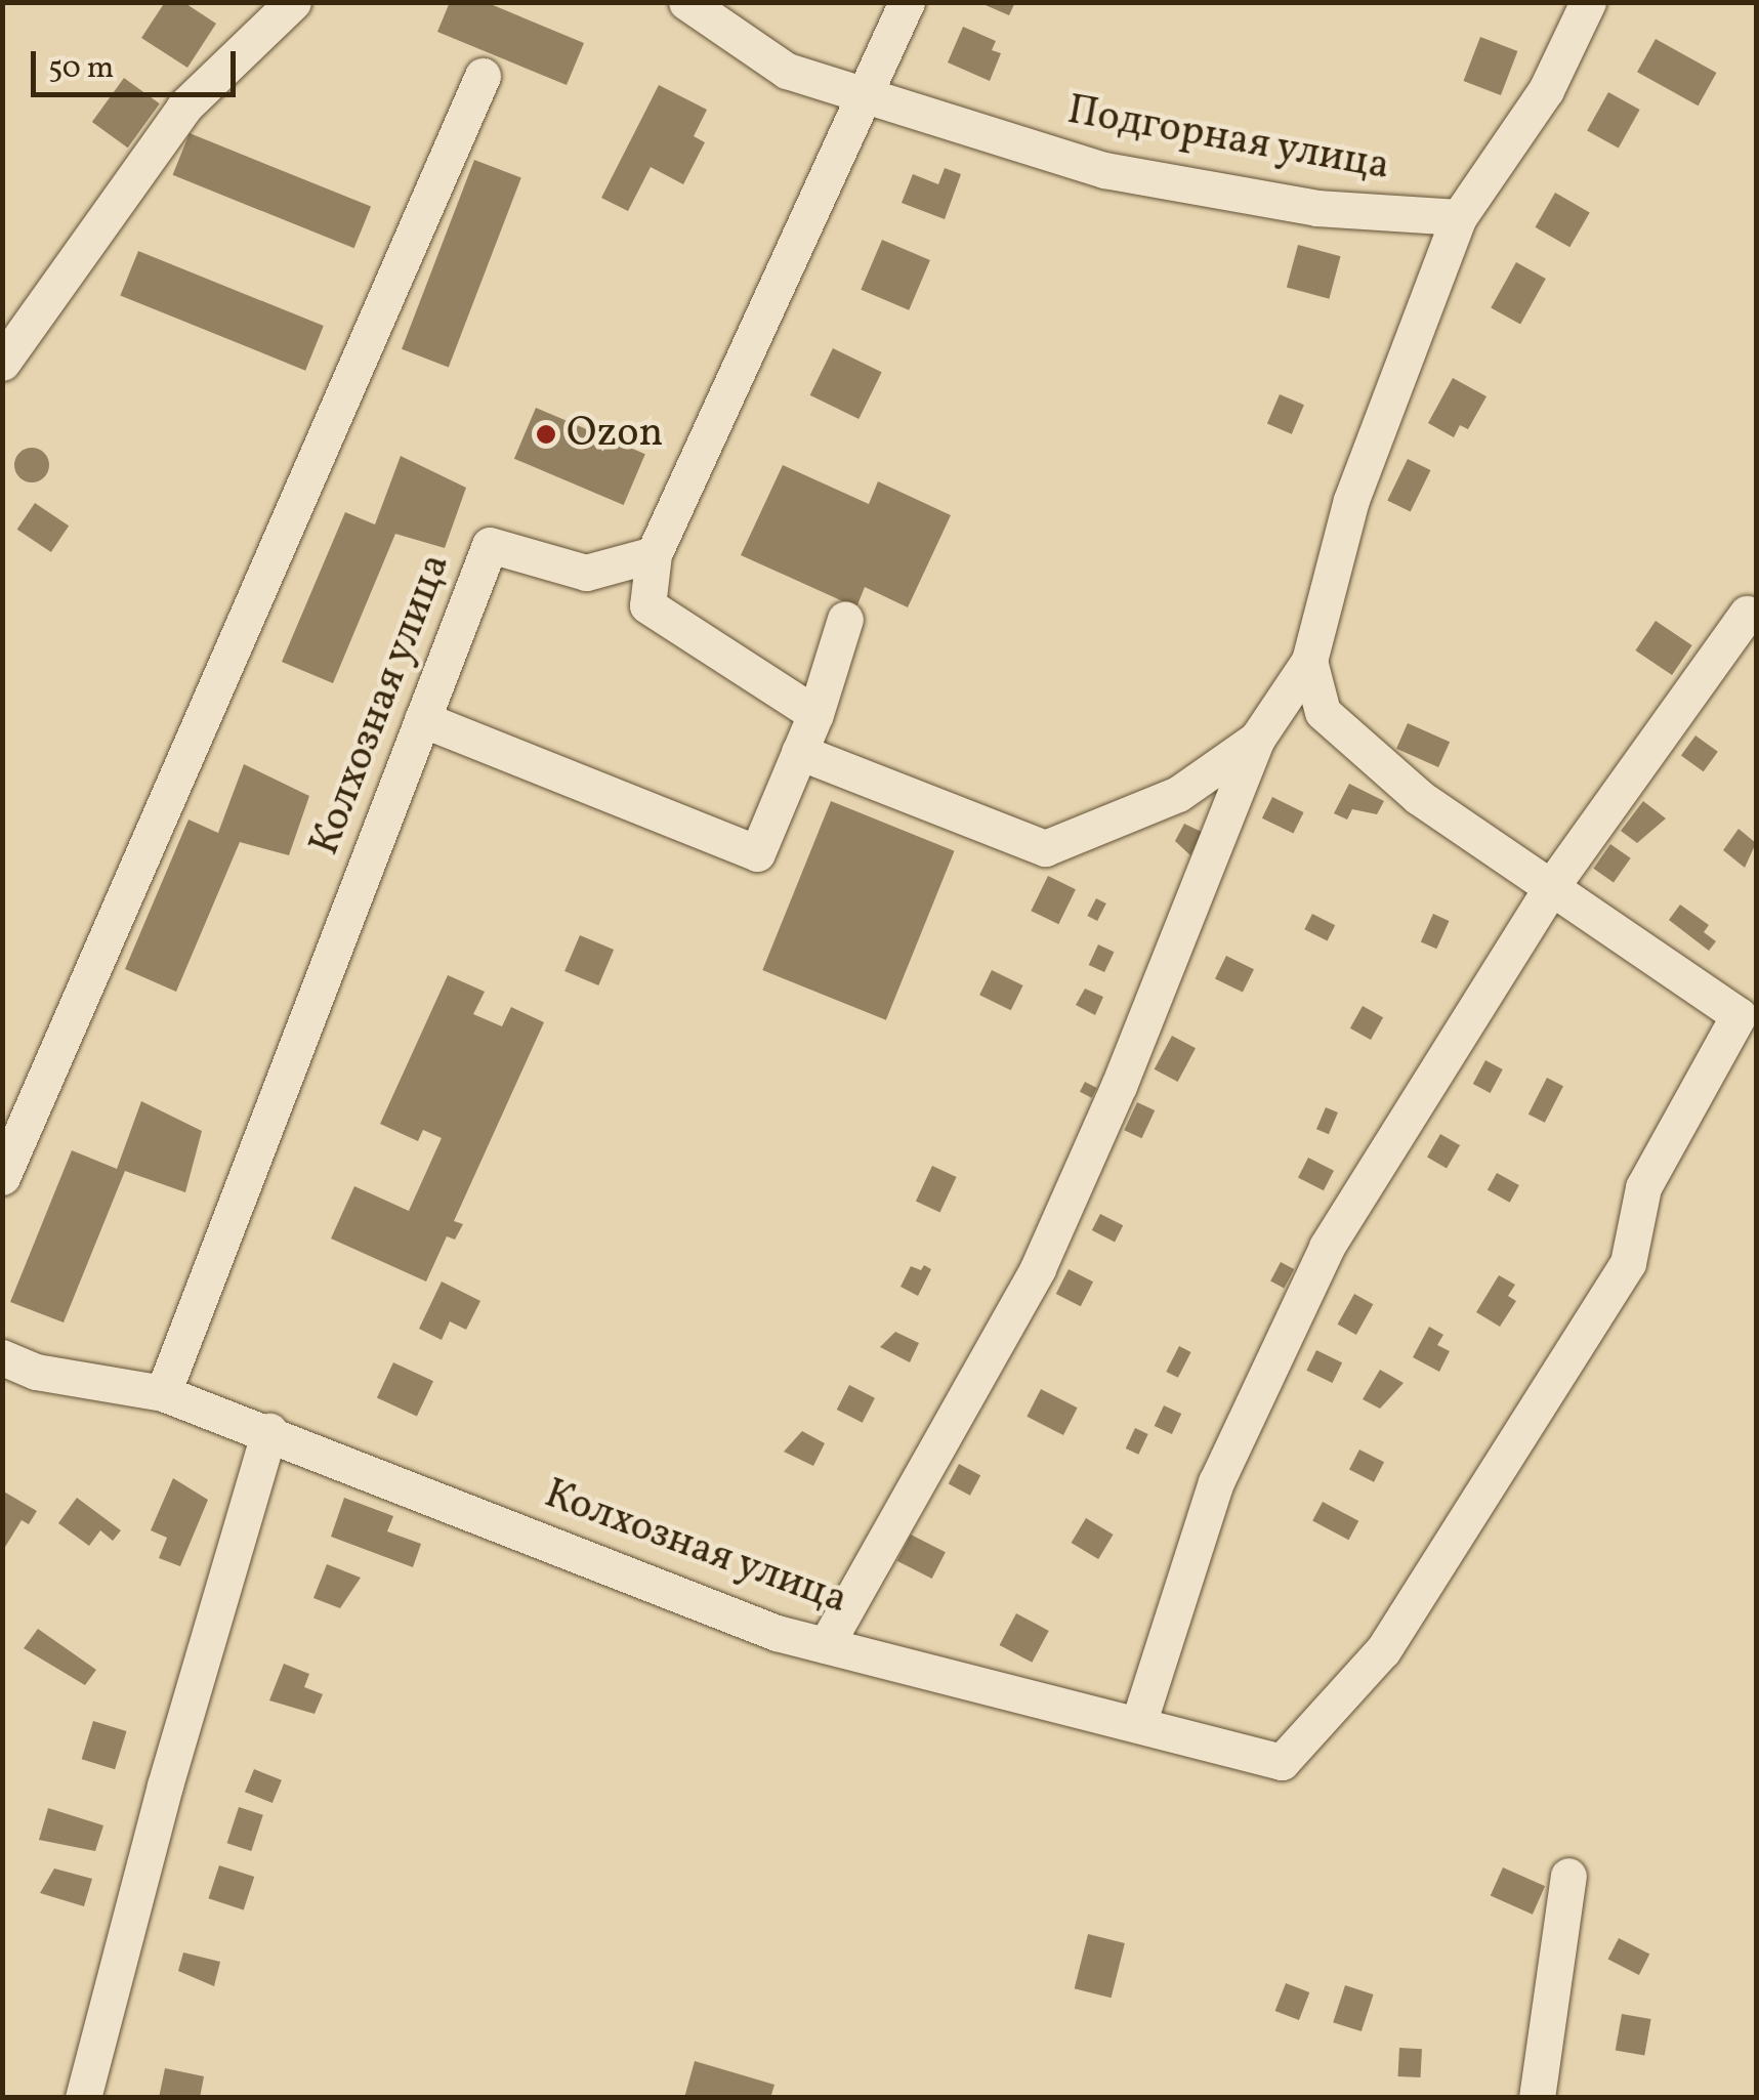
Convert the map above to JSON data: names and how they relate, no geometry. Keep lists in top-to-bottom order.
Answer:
{
  "streets": {
    "street": ["Подгорная улица", "Колхозная улица"]
  },
  "places": ["Ozon"],
  "scale_bar": "50 m"
}
